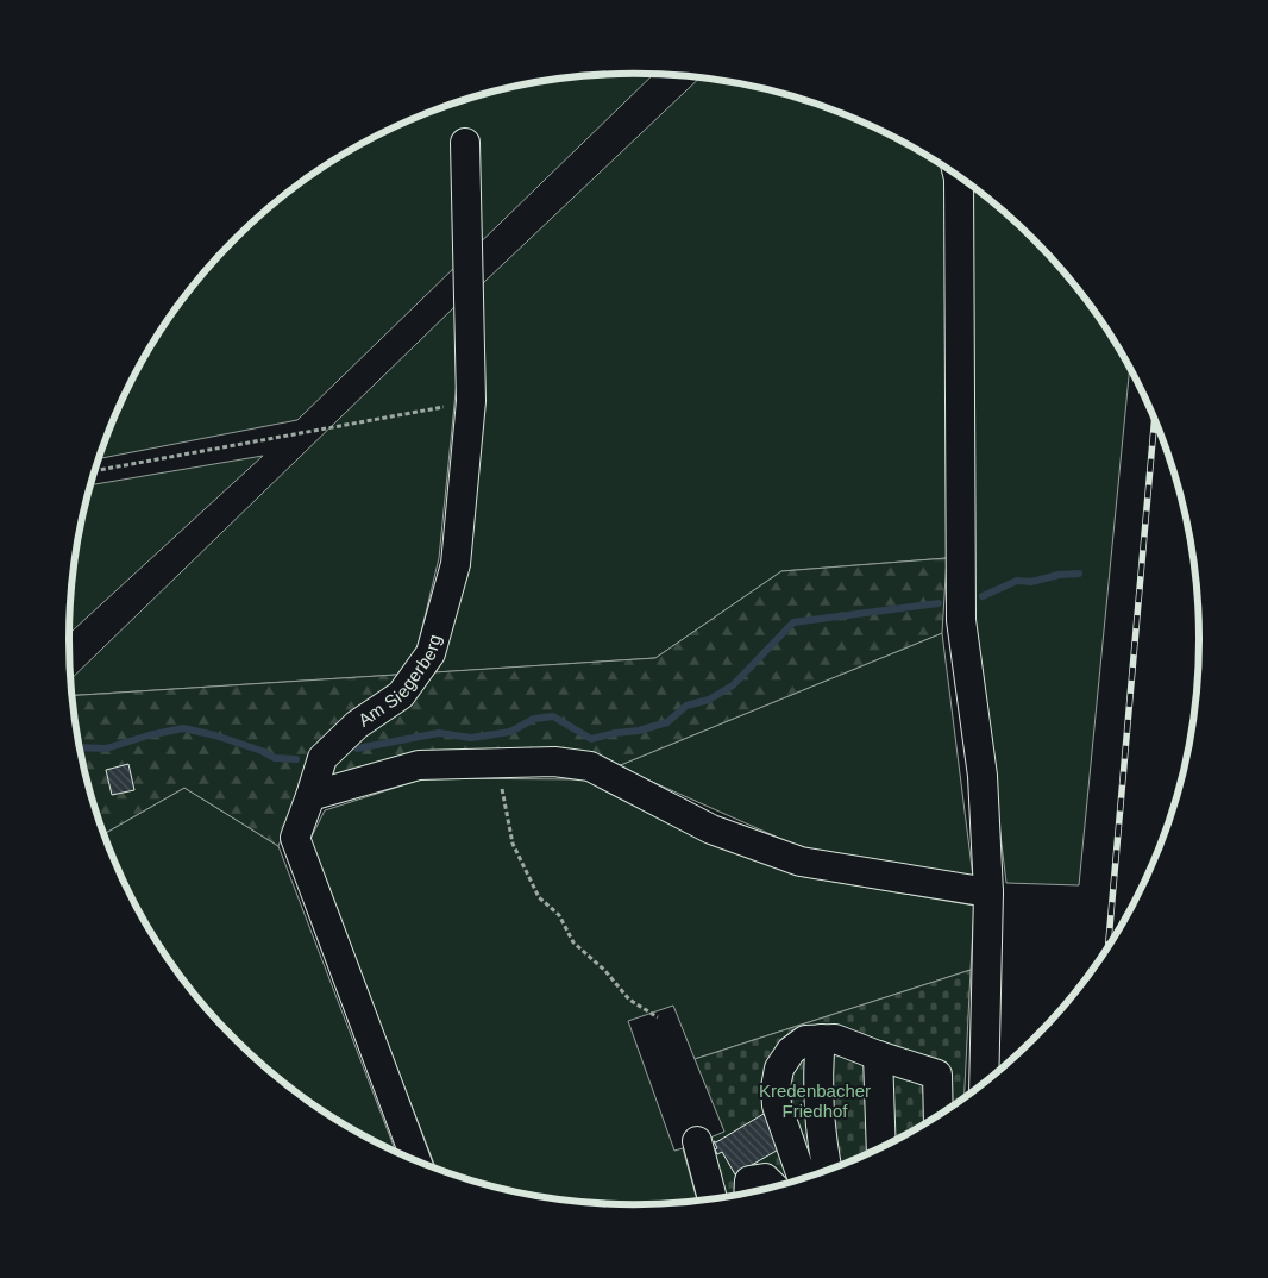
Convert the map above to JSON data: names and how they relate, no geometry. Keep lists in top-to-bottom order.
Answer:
{
  "streets": {
    "street": ["Am Siegerberg"]
  },
  "parks": ["Kredenbacher Friedhof"]
}
